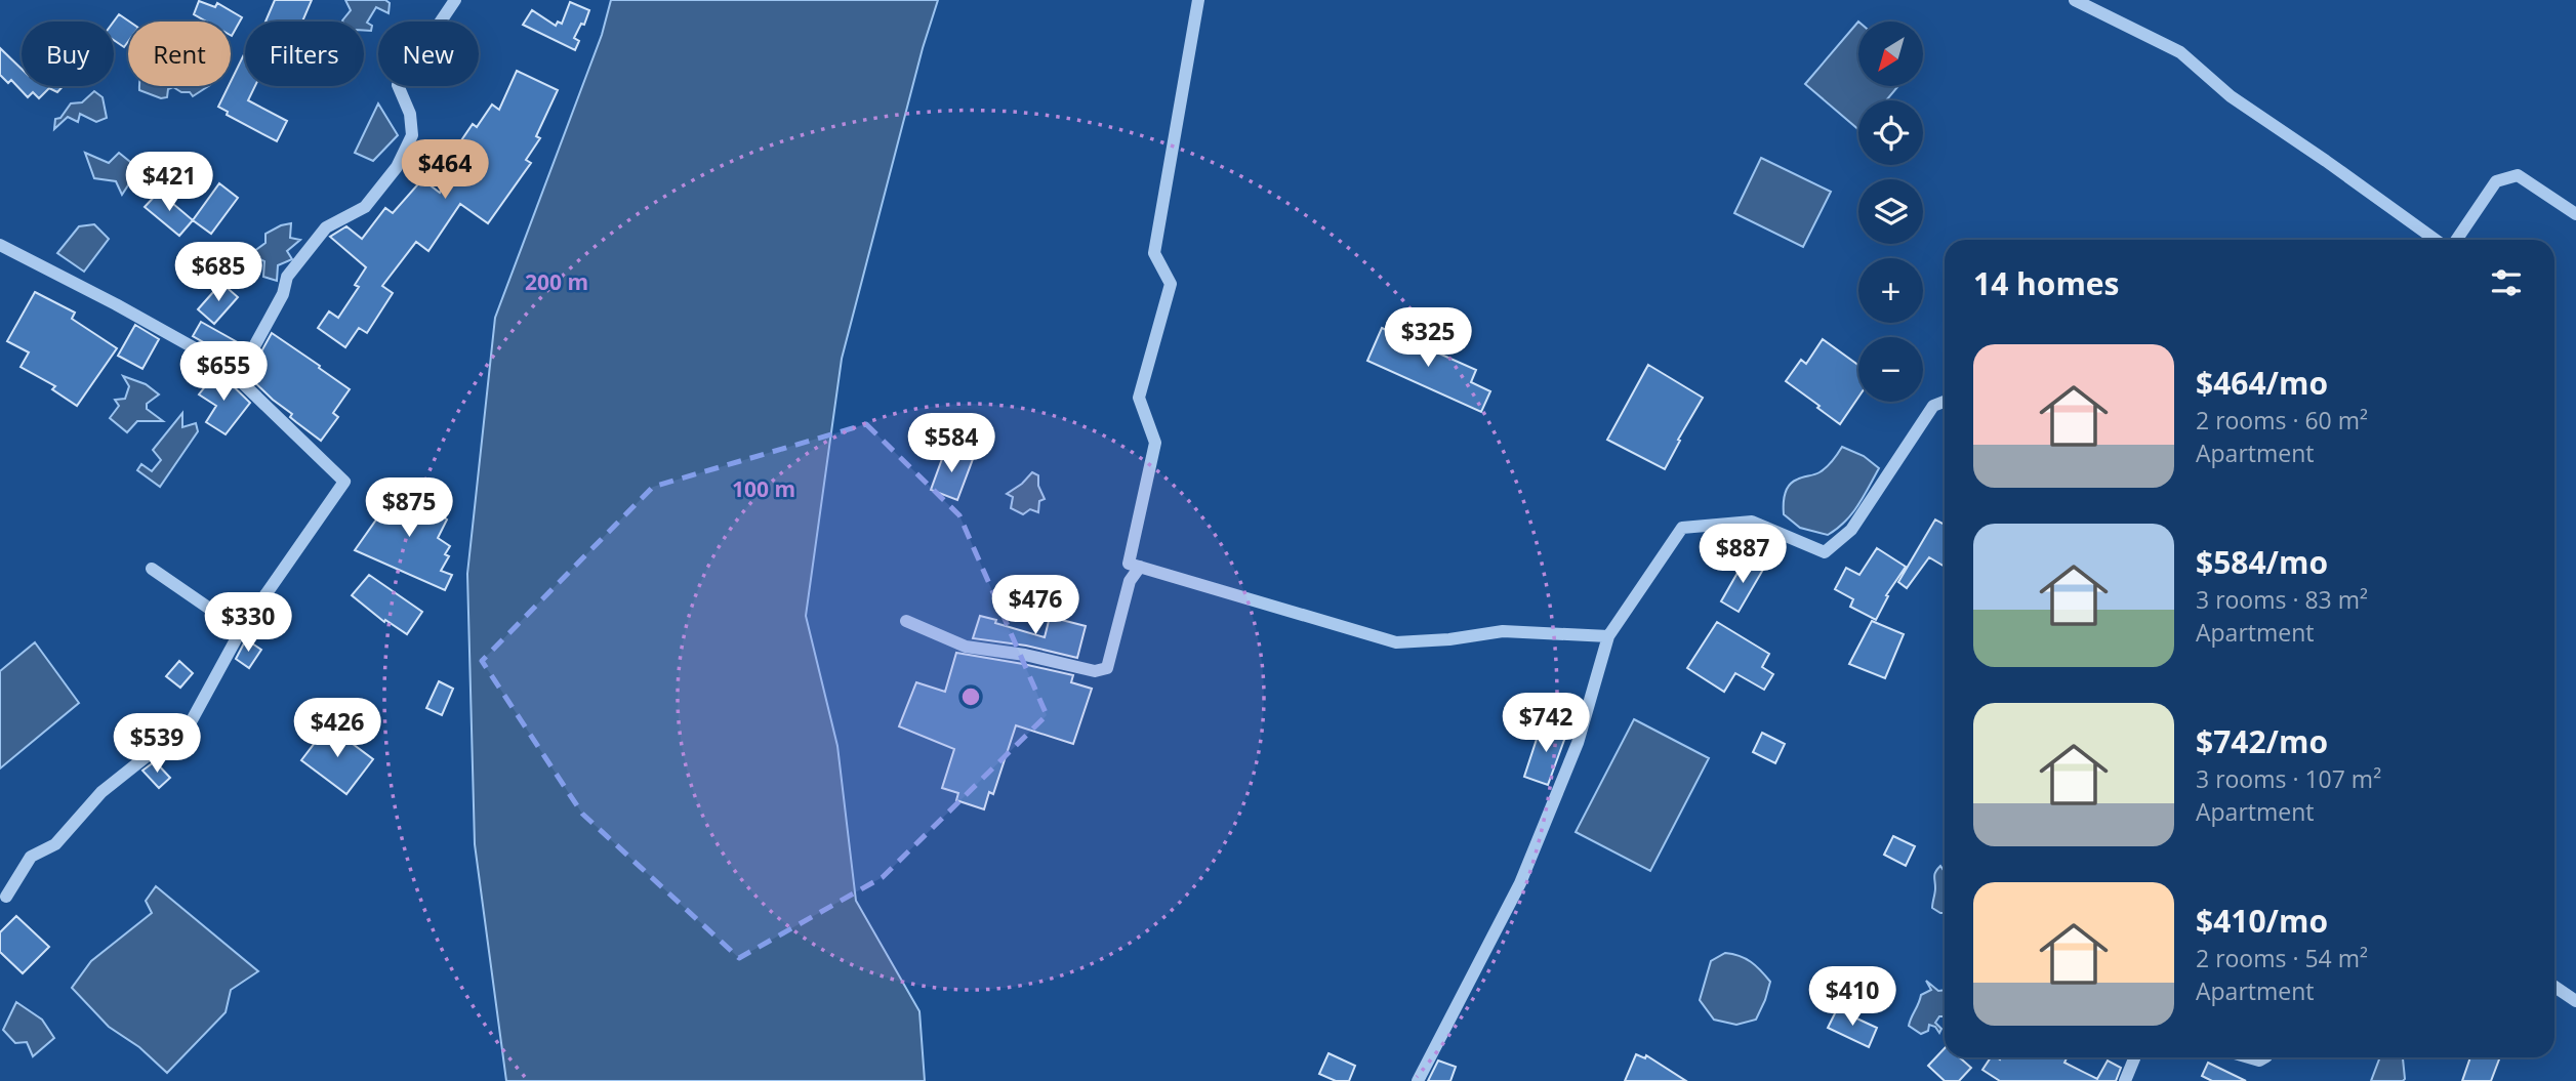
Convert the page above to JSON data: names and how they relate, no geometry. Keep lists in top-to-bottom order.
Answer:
{
  "north": "bottom left",
  "page": {
    "map_buttons": ["+", "−"],
    "chip": [
      "Buy",
      "Rent",
      "Filters",
      "New"
    ],
    "price": [
      "$464",
      "$421",
      "$685",
      "$325",
      "$655",
      "$584",
      "$875",
      "$887",
      "$476",
      "$330",
      "$742",
      "$426",
      "$539",
      "$410"
    ],
    "heading": "14 homes",
    "list": [
      {
        "name": "$464/mo",
        "note": "2 rooms · 60 m² · Apartment"
      },
      {
        "name": "$584/mo",
        "note": "3 rooms · 83 m² · Apartment"
      },
      {
        "name": "$742/mo",
        "note": "3 rooms · 107 m² · Apartment"
      },
      {
        "name": "$410/mo",
        "note": "2 rooms · 54 m² · Apartment"
      }
    ]
  },
  "rings": ["200 m", "100 m"]
}
